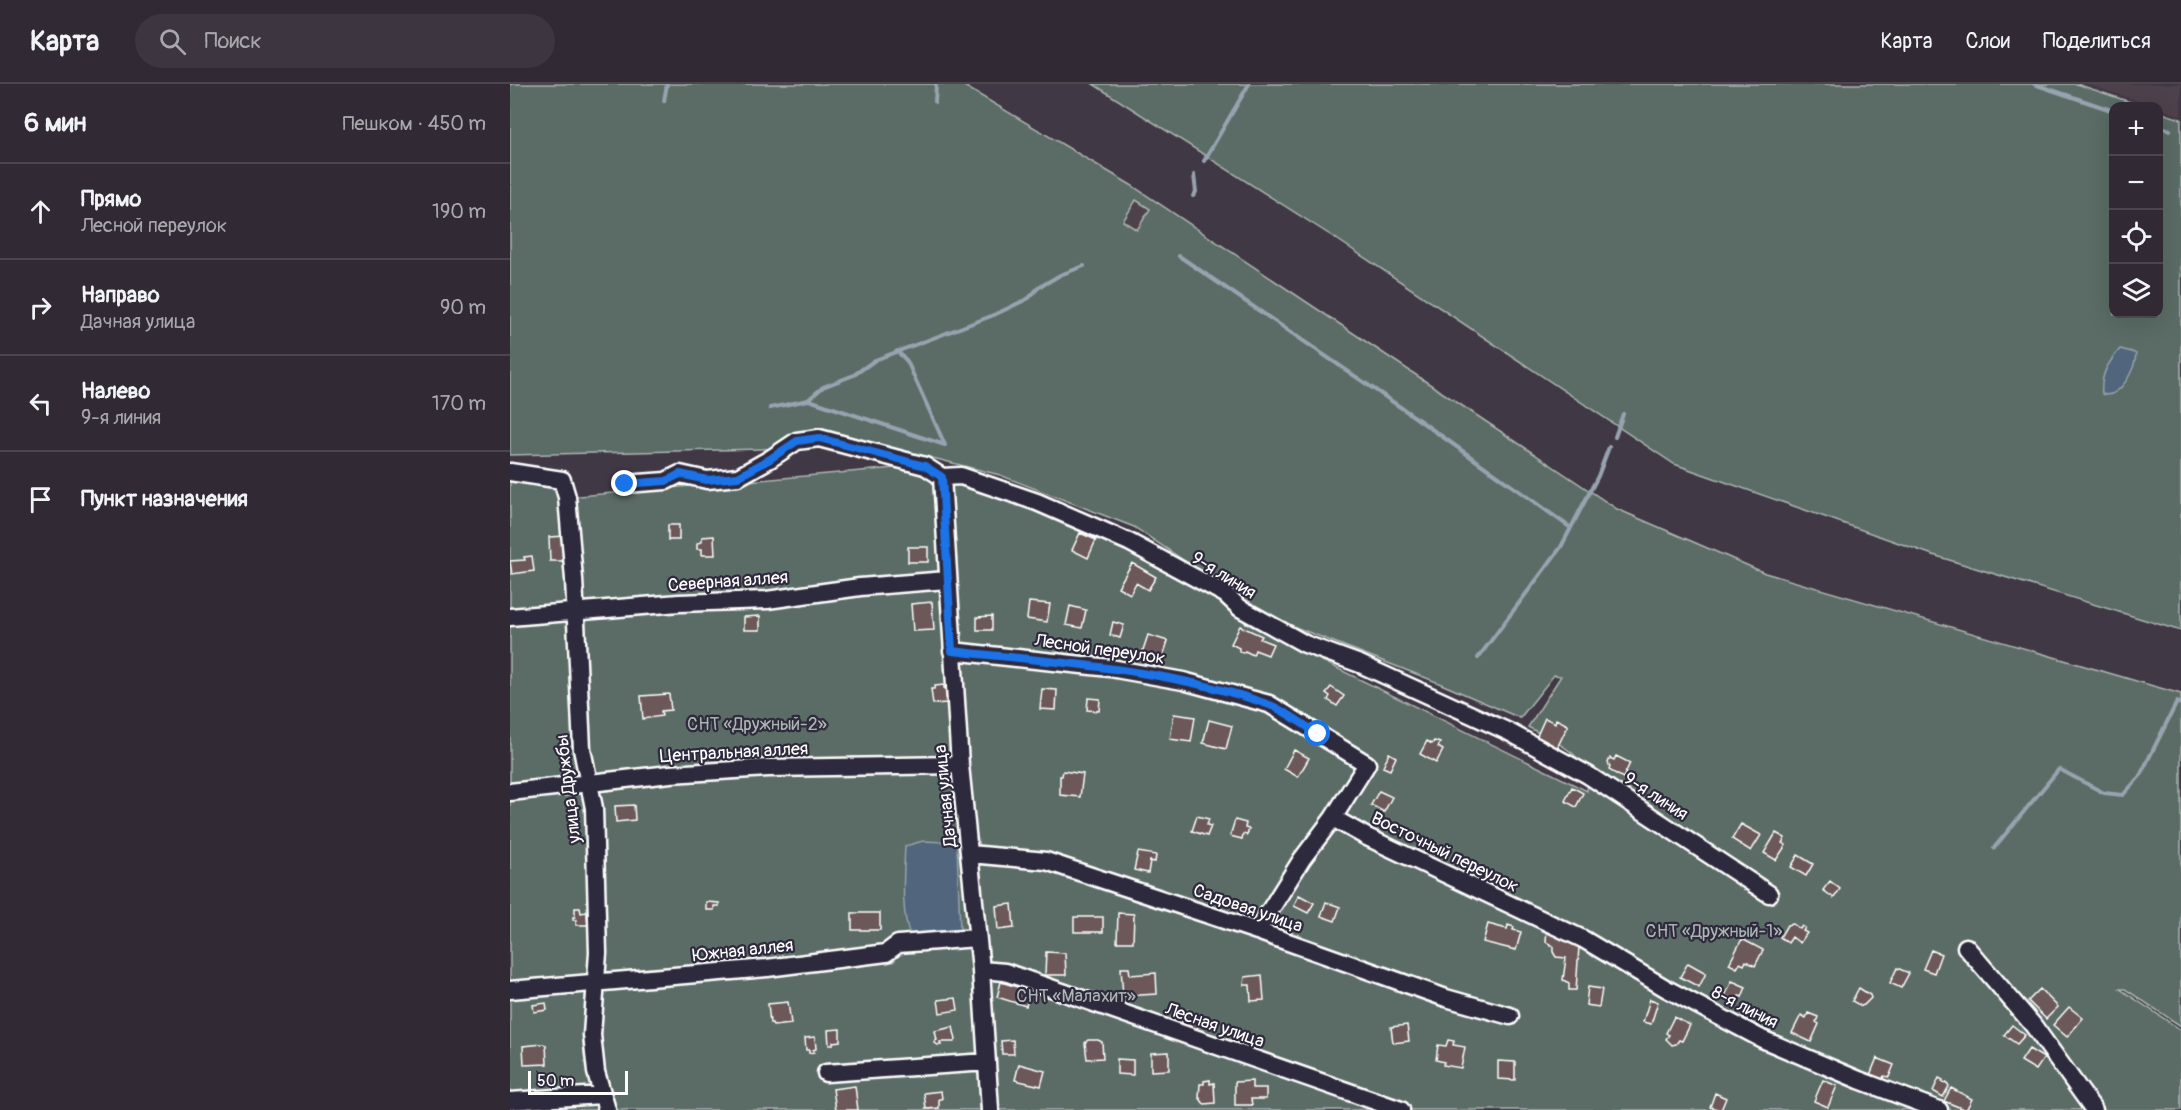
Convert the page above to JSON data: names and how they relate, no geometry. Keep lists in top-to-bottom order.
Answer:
{
  "streets": {
    "street": [
      "9-я линия",
      "Северная аллея",
      "Лесной переулок",
      "Центральная аллея",
      "улица Дружбы",
      "Дачная улица",
      "Восточный переулок",
      "Садовая улица",
      "Южная аллея",
      "8-я линия",
      "Лесная улица"
    ]
  },
  "crossings": [
    ["9-я линия", "Дачная улица"],
    ["Северная аллея", "улица Дружбы"],
    ["Северная аллея", "Дачная улица"],
    ["Лесной переулок", "Дачная улица"],
    ["Лесной переулок", "Восточный переулок"],
    ["Центральная аллея", "улица Дружбы"],
    ["Центральная аллея", "Дачная улица"],
    ["улица Дружбы", "Южная аллея"],
    ["Дачная улица", "Садовая улица"],
    ["Дачная улица", "Южная аллея"],
    ["Дачная улица", "Лесная улица"],
    ["Восточный переулок", "8-я линия"]
  ],
  "parks": ["СНТ «Дружный-2»", "СНТ «Дружный-1»", "СНТ «Малахит»"],
  "scale_bar": "50 m",
  "page": {
    "header": "Карта",
    "search": "Поиск",
    "nav": ["Карта", "Слои", "Поделиться"],
    "heading": ["6 мин", "Пешком · 450 m"],
    "map_buttons": ["+", "−"],
    "list": [
      ["Прямо", "Лесной переулок", "190 m"],
      ["Направо", "Дачная улица", "90 m"],
      ["Налево", "9-я линия", "170 m"],
      "Пункт назначения"
    ],
    "scale": "50 m"
  }
}
